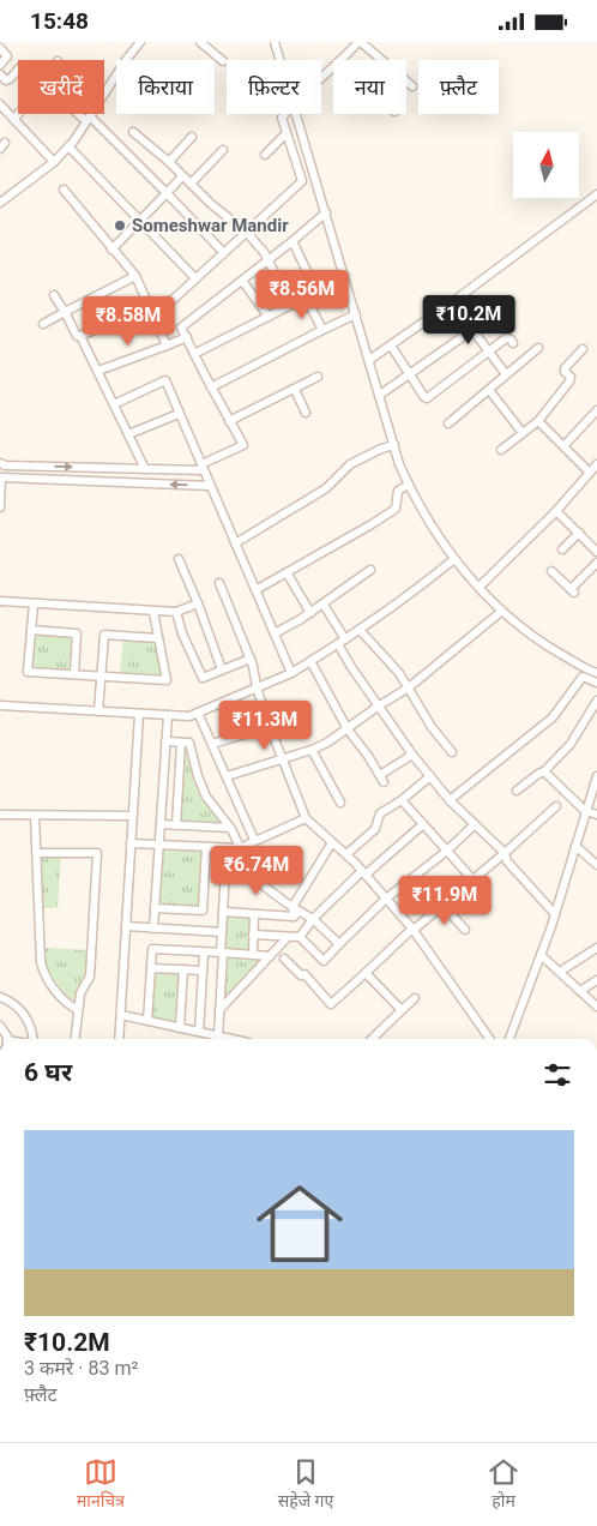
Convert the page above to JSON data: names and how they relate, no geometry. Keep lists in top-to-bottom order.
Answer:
{
  "places": ["Someshwar Mandir"],
  "north": "top",
  "page": {
    "status": "15:48",
    "chip": [
      "खरीदें",
      "किराया",
      "फ़िल्टर",
      "नया",
      "फ़्लैट"
    ],
    "price": [
      "₹8.56M",
      "₹10.2M",
      "₹8.58M",
      "₹11.3M",
      "₹6.74M",
      "₹11.9M"
    ],
    "heading": "6 घर",
    "list": [
      {
        "name": "₹10.2M",
        "note": "3 कमरे · 83 m² · फ़्लैट"
      }
    ],
    "tabs": ["मानचित्र", "सहेजे गए", "होम"]
  }
}
